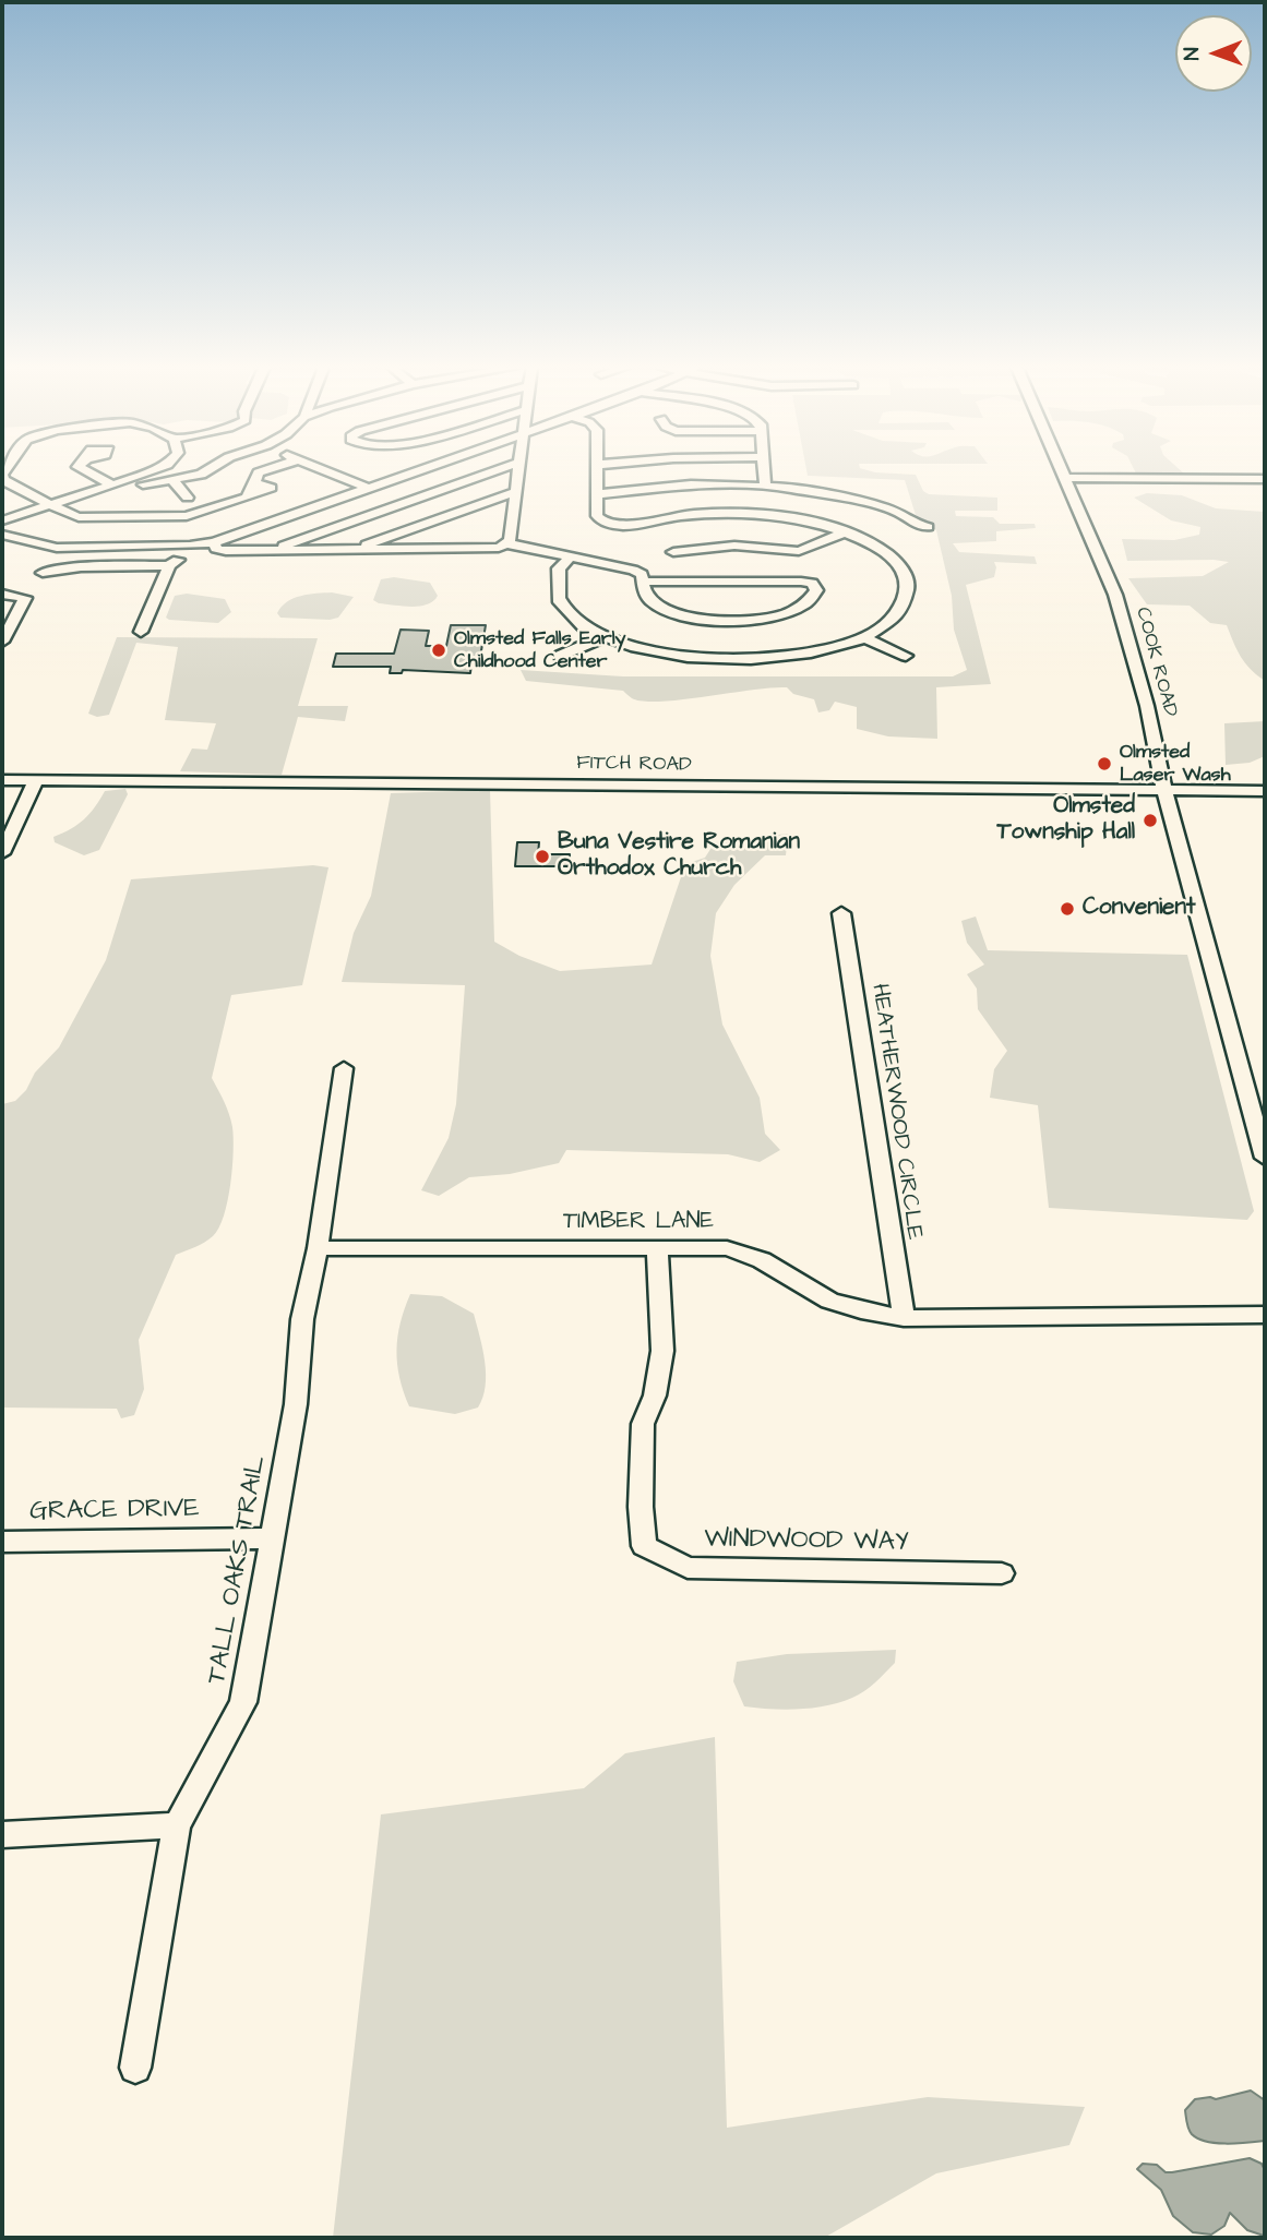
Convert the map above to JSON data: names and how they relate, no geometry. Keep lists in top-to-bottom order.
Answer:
{
  "streets": {
    "street": [
      "COOK ROAD",
      "FITCH ROAD",
      "HEATHERWOOD CIRCLE",
      "TIMBER LANE",
      "GRACE DRIVE",
      "WINDWOOD WAY",
      "TALL OAKS TRAIL"
    ]
  },
  "crossings": [
    ["COOK ROAD", "FITCH ROAD"],
    ["HEATHERWOOD CIRCLE", "TIMBER LANE"],
    ["TIMBER LANE", "WINDWOOD WAY"],
    ["TIMBER LANE", "TALL OAKS TRAIL"],
    ["GRACE DRIVE", "TALL OAKS TRAIL"]
  ],
  "places": [
    "Olmsted Falls Early Childhood Center",
    "Olmsted Laser Wash",
    "Olmsted Township Hall",
    "Buna Vestire Romanian Orthodox Church",
    "Convenient"
  ],
  "north": "left"
}
